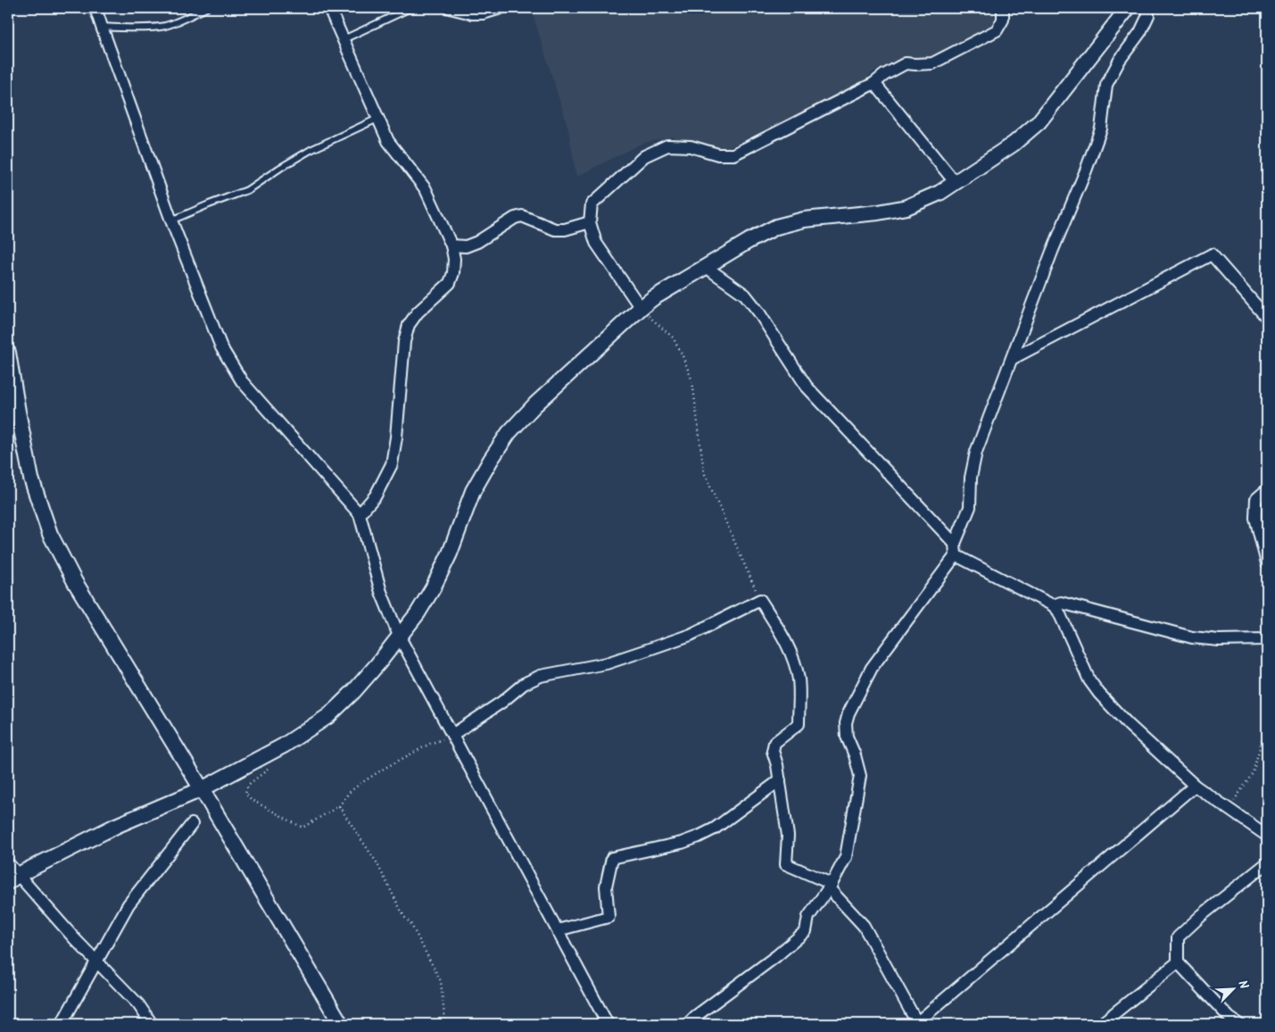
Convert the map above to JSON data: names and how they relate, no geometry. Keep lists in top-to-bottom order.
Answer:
{
  "north": "top right"
}
